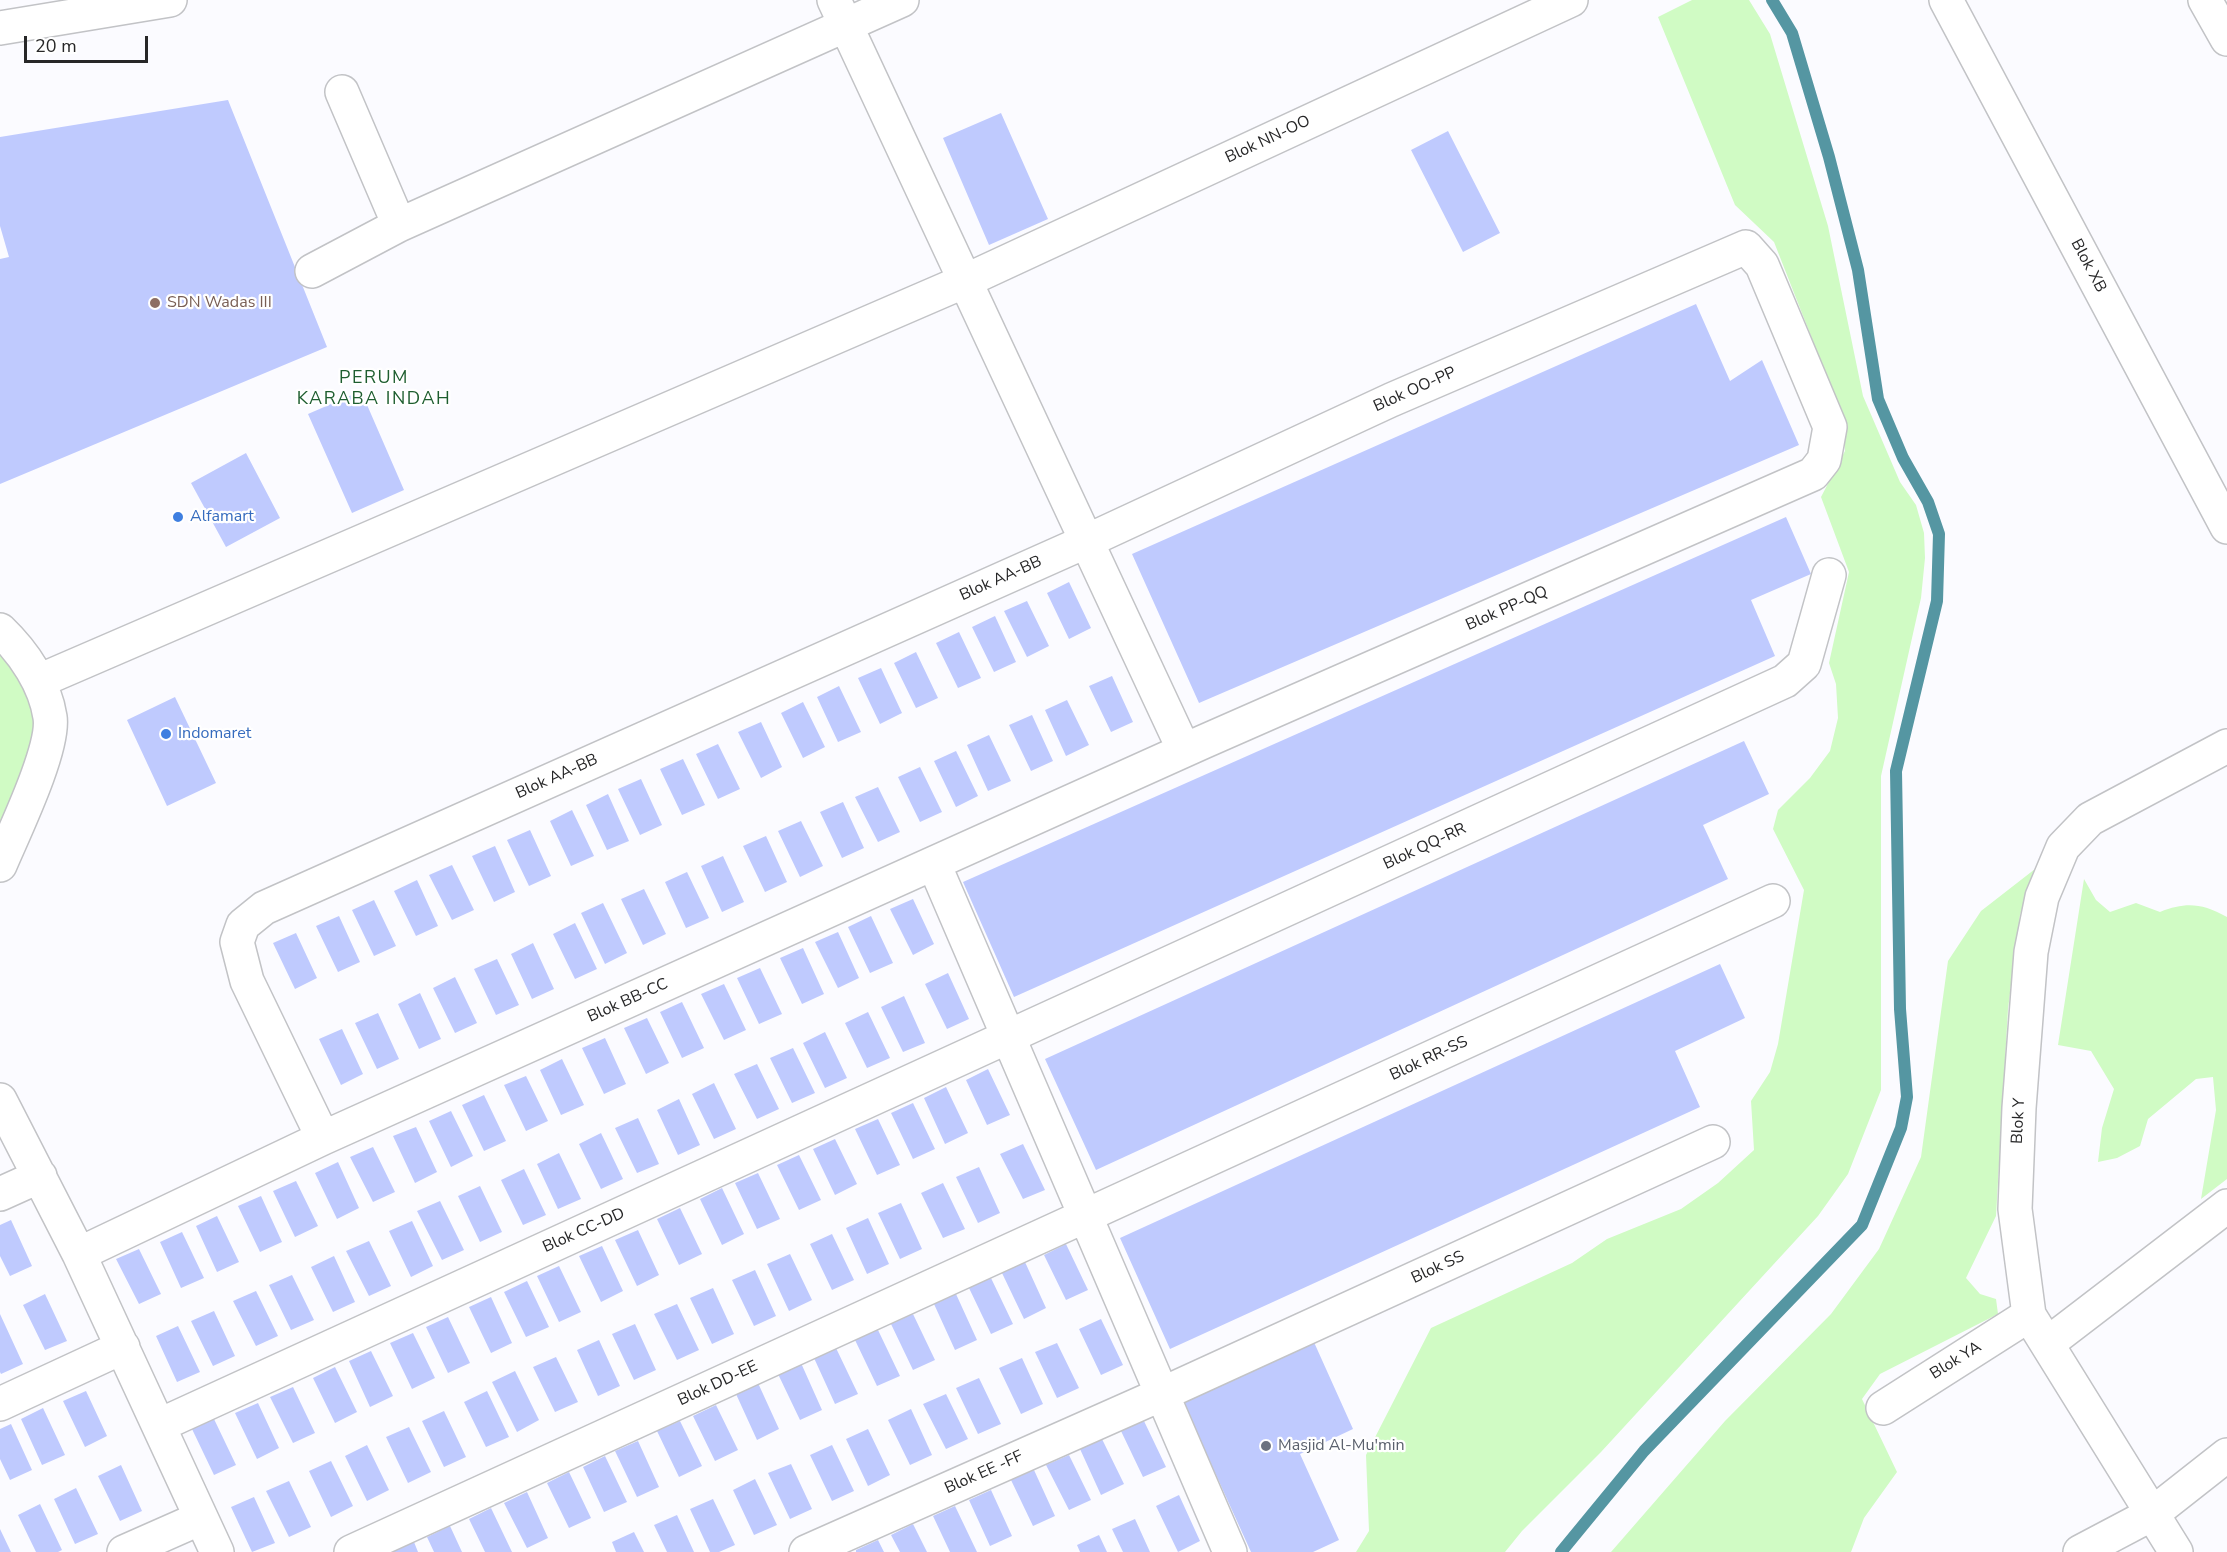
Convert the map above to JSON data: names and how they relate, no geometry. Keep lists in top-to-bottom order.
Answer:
{
  "streets": {
    "street": [
      "Blok NN-OO",
      "Blok XB",
      "Blok OO-PP",
      "Blok AA-BB",
      "Blok PP-QQ",
      "Blok QQ-RR",
      "Blok BB-CC",
      "Blok RR-SS",
      "Blok Y",
      "Blok CC-DD",
      "Blok SS",
      "Blok YA",
      "Blok DD-EE",
      "Blok EE -FF"
    ]
  },
  "crossings": [
    ["Blok OO-PP", "Blok AA-BB"],
    ["Blok OO-PP", "Blok PP-QQ"],
    ["Blok AA-BB", "Blok BB-CC"],
    ["Blok PP-QQ", "Blok BB-CC"],
    ["Blok QQ-RR", "Blok CC-DD"],
    ["Blok RR-SS", "Blok DD-EE"],
    ["Blok Y", "Blok YA"],
    ["Blok SS", "Blok EE -FF"]
  ],
  "districts": ["PERUM KARABA INDAH"],
  "places": [
    "SDN Wadas III",
    "Alfamart",
    "Indomaret",
    "Masjid Al-Mu'min"
  ],
  "scale_bar": "20 m"
}
